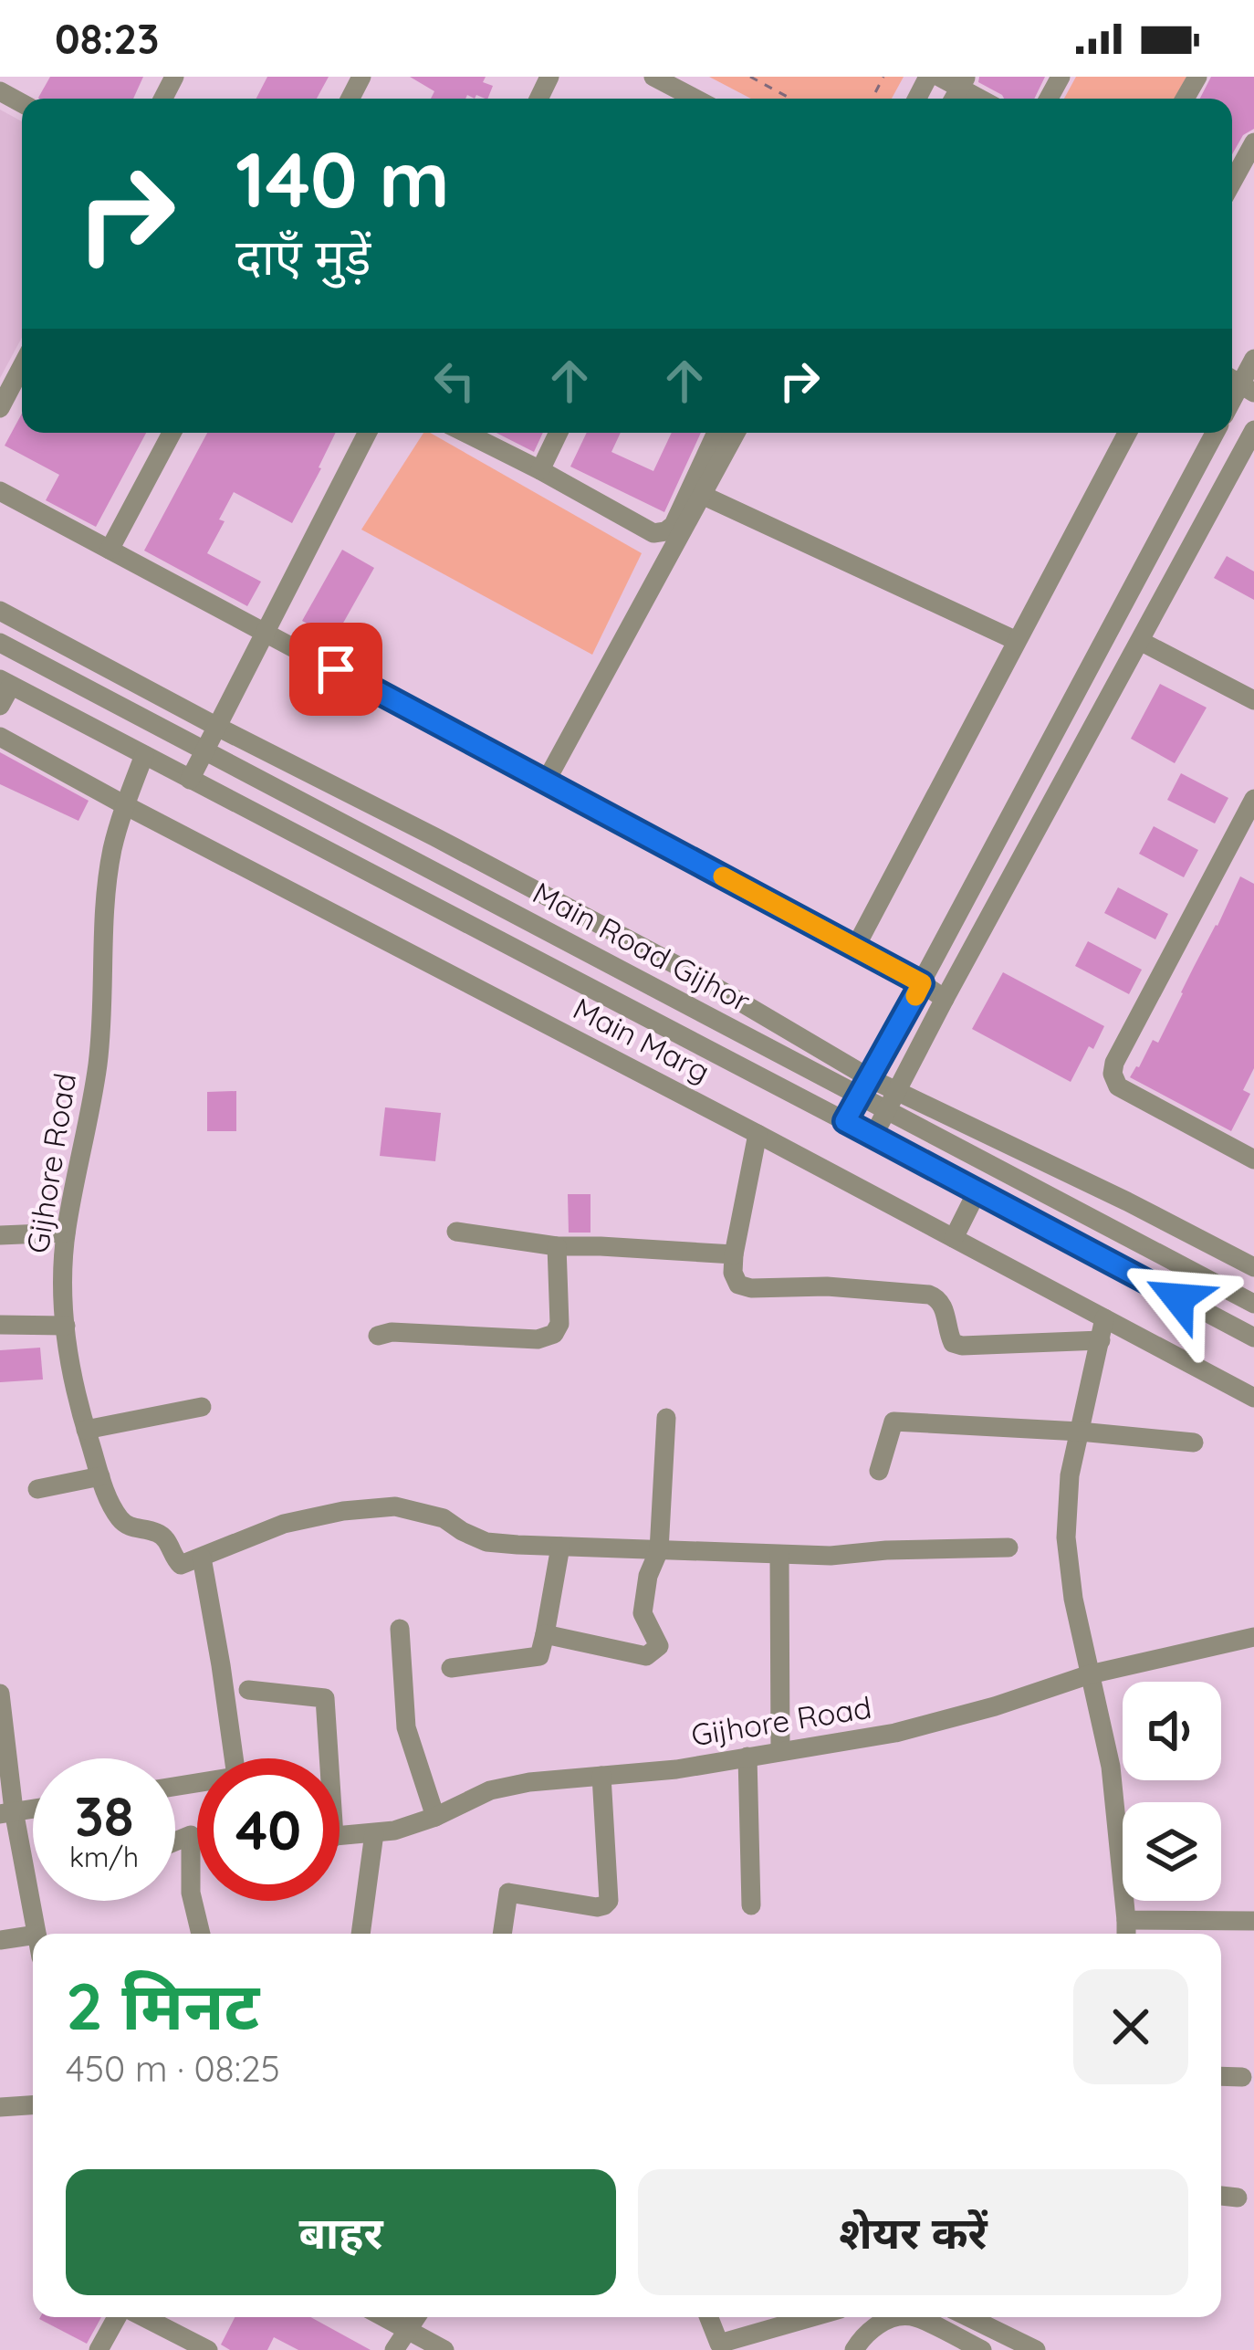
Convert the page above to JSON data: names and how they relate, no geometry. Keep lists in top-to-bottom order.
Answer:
{
  "streets": {
    "street": ["Main Road Gijhor", "Main Marg", "Gijhore Road"]
  },
  "crossings": [
    ["Main Road Gijhor", "Gijhore Road"],
    ["Main Marg", "Gijhore Road"]
  ],
  "page": {
    "status": "08:23",
    "turn": ["140 m", "दाएँ मुड़ें"],
    "speed": "38 km/h",
    "limit": "40",
    "heading": ["2 मिनट", "450 m · 08:25"],
    "buttons": ["बाहर", "शेयर करें"]
  }
}
